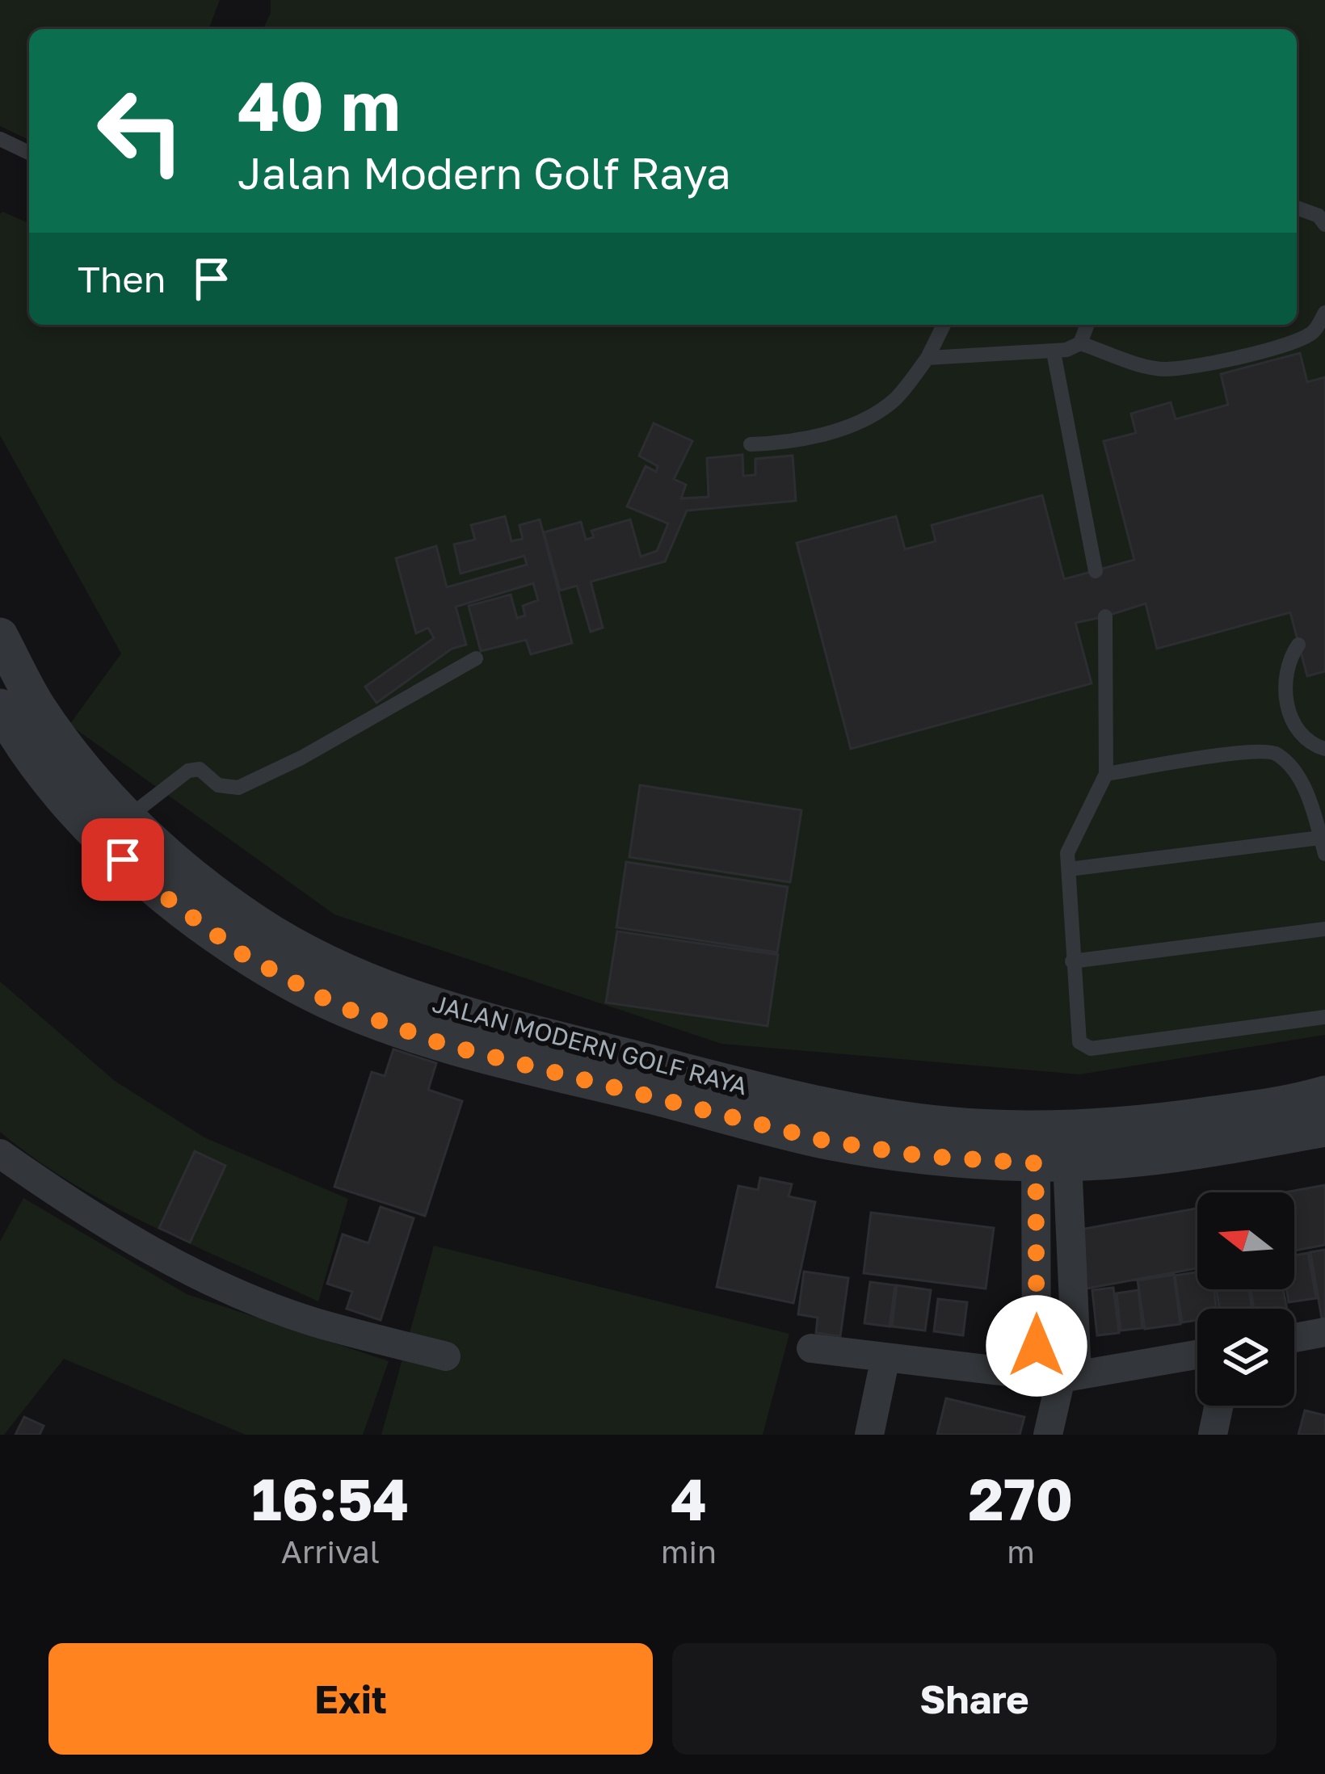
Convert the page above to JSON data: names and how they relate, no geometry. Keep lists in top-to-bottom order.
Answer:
{
  "streets": {
    "street": ["JALAN MODERN GOLF RAYA"]
  },
  "north": "left",
  "page": {
    "turn": ["40 m", "Jalan Modern Golf Raya"],
    "then": "Then",
    "eta": [
      "16:54",
      "Arrival",
      "4",
      "min",
      "270",
      "m"
    ],
    "buttons": ["Exit", "Share"]
  }
}
